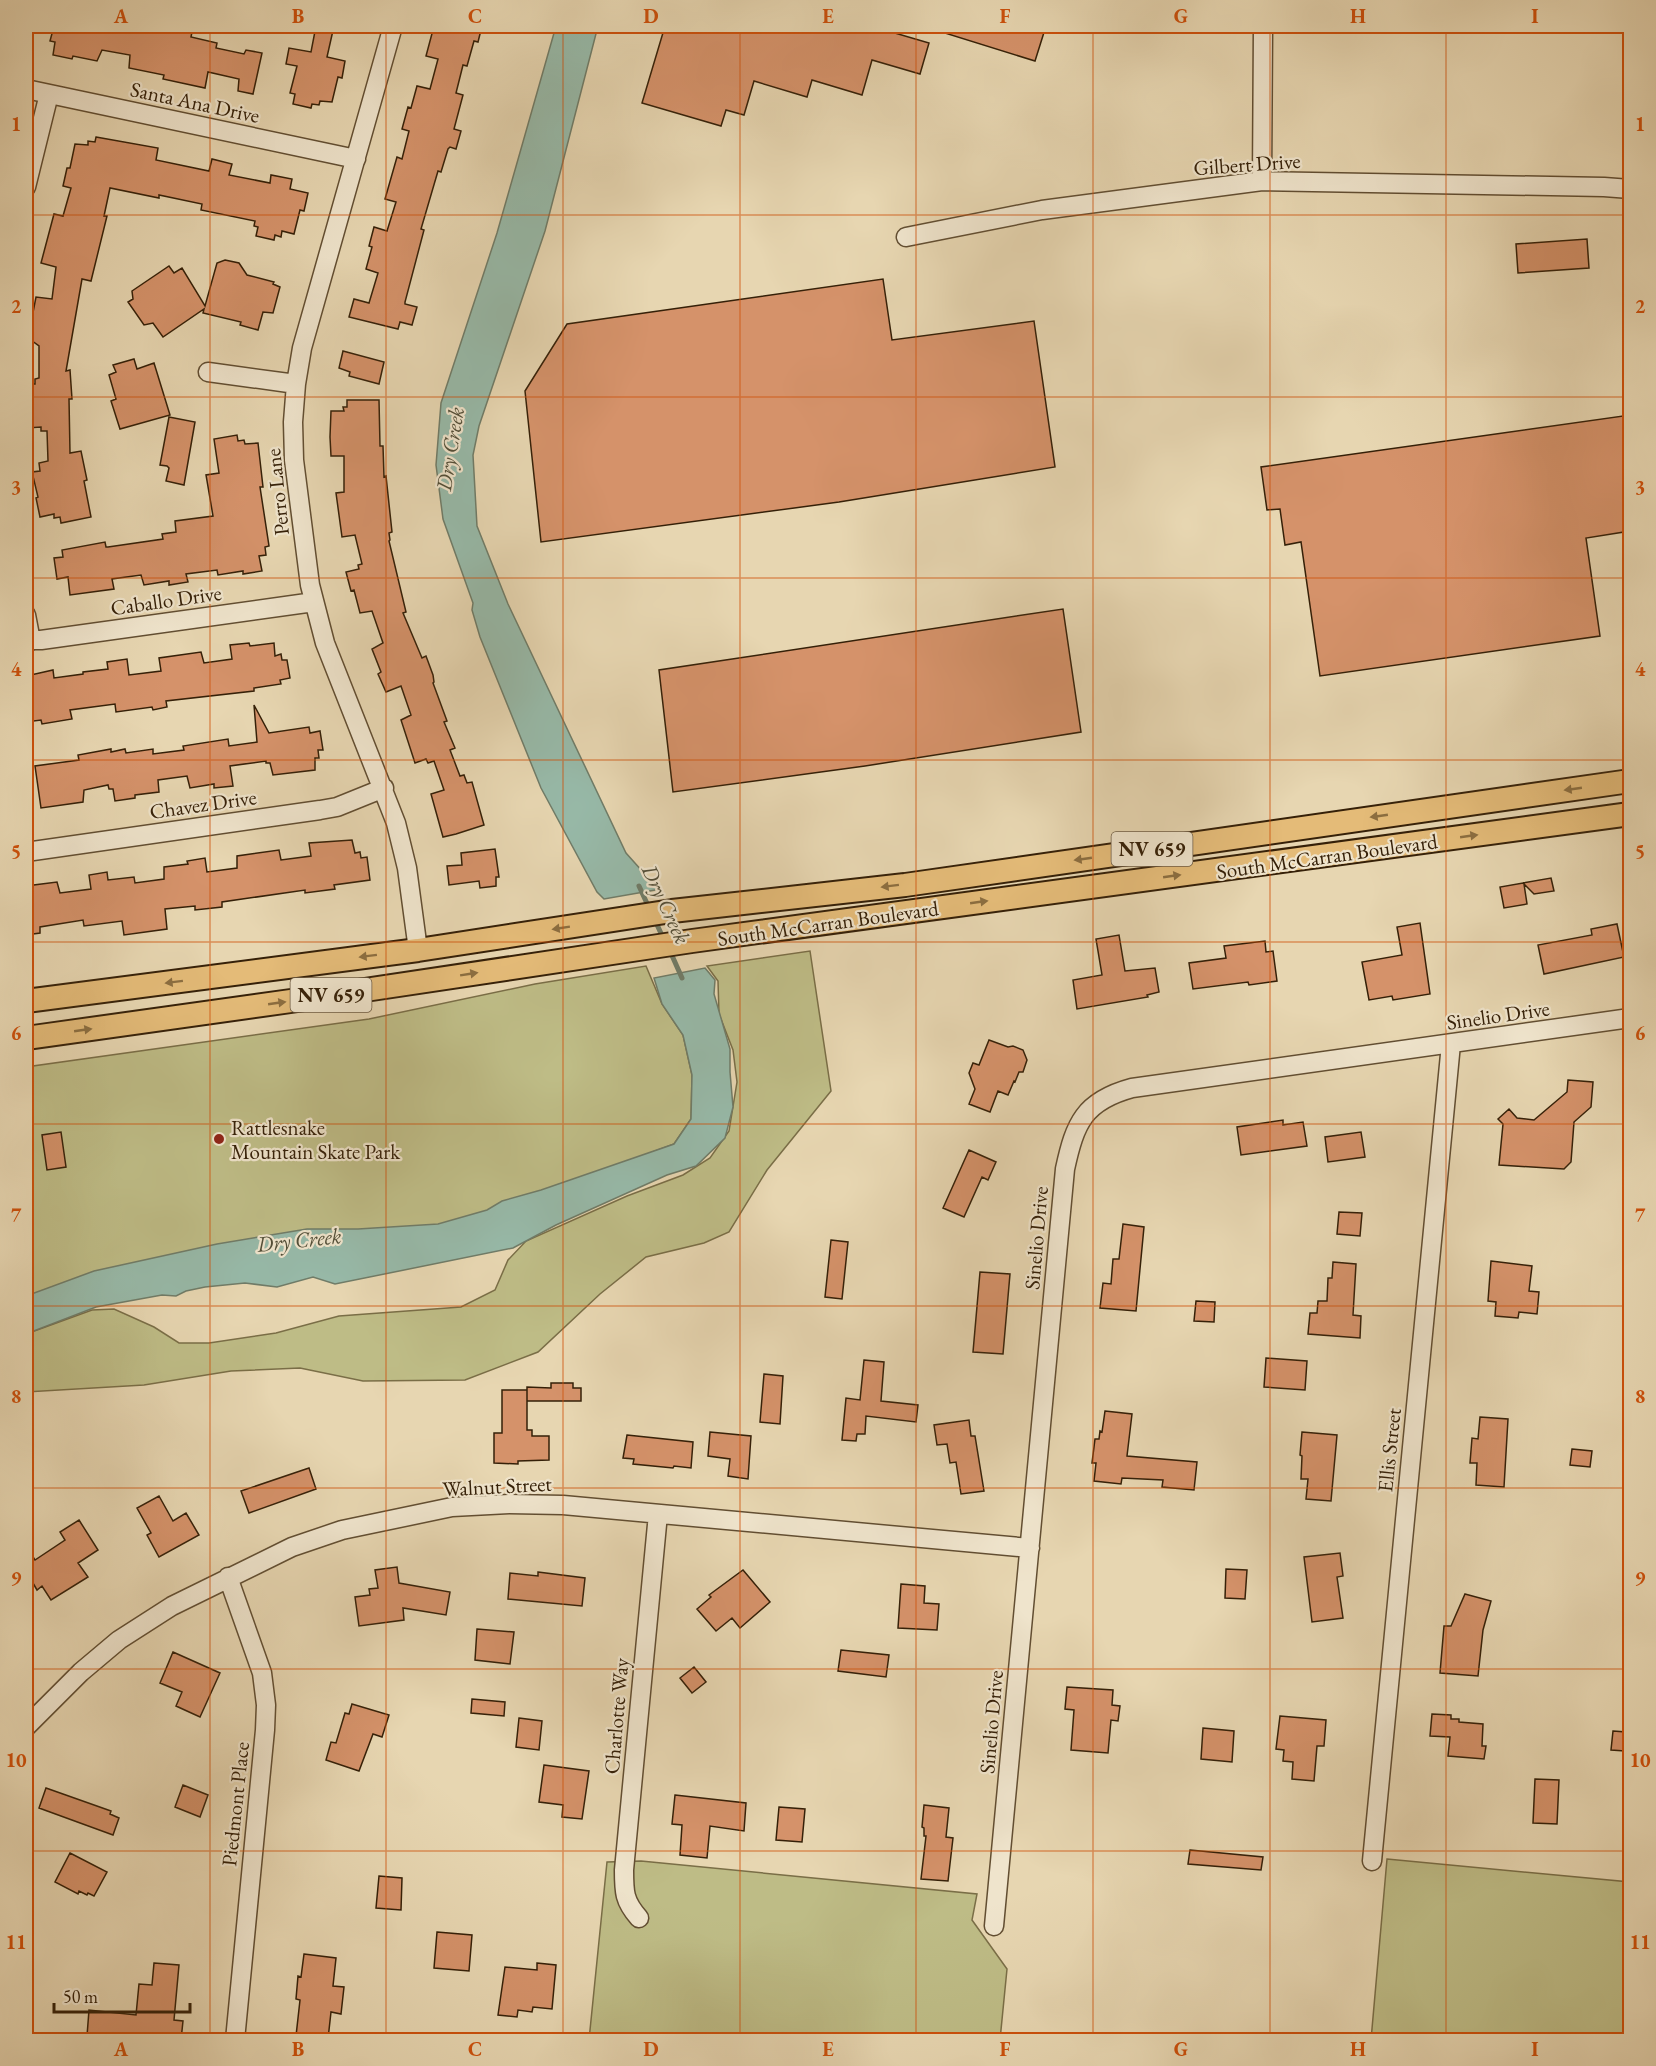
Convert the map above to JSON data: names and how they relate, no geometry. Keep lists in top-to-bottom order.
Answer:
{
  "streets": {
    "main road": ["NV 659", "South McCarran Boulevard"],
    "street": [
      "Santa Ana Drive",
      "Gilbert Drive",
      "Perro Lane",
      "Caballo Drive",
      "Chavez Drive",
      "Sinelio Drive",
      "Ellis Street",
      "Walnut Street",
      "Charlotte Way",
      "Piedmont Place"
    ]
  },
  "crossings": [
    ["Santa Ana Drive", "Perro Lane"],
    ["Perro Lane", "Caballo Drive"],
    ["Perro Lane", "Chavez Drive"],
    ["Perro Lane", "South McCarran Boulevard"],
    ["Sinelio Drive", "Ellis Street"],
    ["Sinelio Drive", "Walnut Street"],
    ["Walnut Street", "Charlotte Way"],
    ["Walnut Street", "Piedmont Place"]
  ],
  "water": ["Dry Creek"],
  "places": ["Rattlesnake Mountain Skate Park"],
  "scale_bar": "50 m",
  "grid": {
    "columns": [
      "A",
      "B",
      "C",
      "D",
      "E",
      "F",
      "G",
      "H",
      "I"
    ],
    "rows": [
      "1",
      "2",
      "3",
      "4",
      "5",
      "6",
      "7",
      "8",
      "9",
      "10",
      "11"
    ]
  }
}
